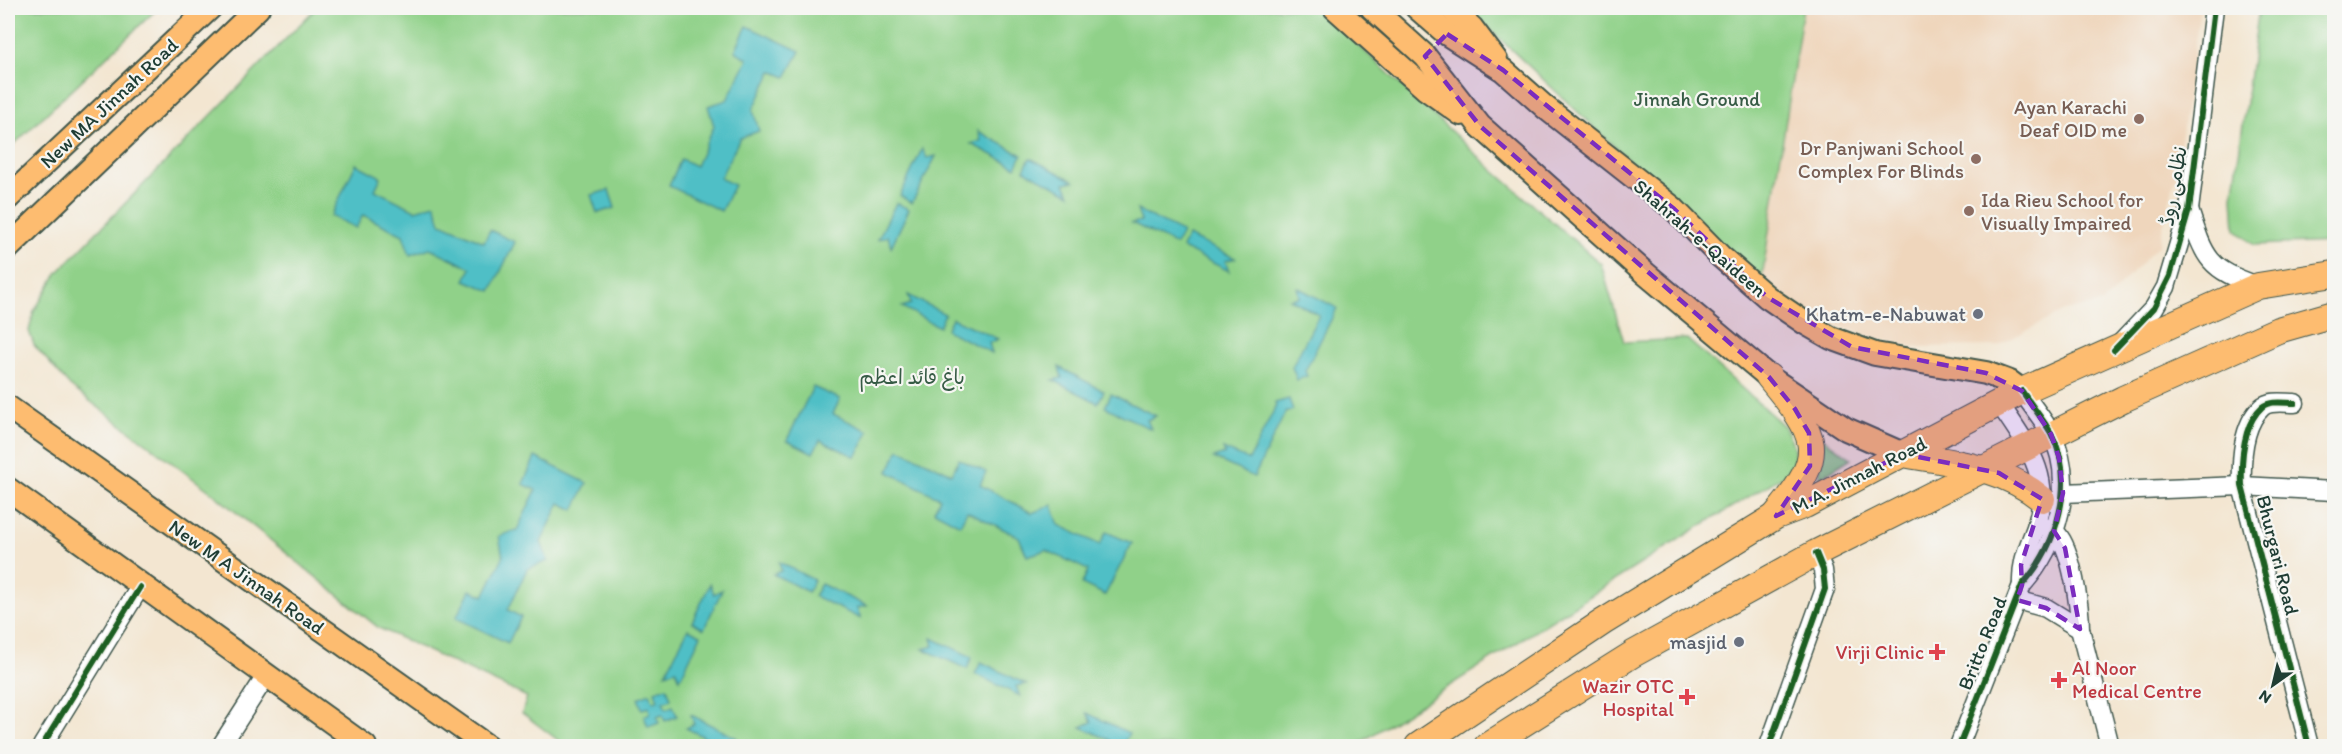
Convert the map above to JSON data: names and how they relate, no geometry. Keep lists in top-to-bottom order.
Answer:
{
  "streets": {
    "highway": ["M.A. Jinnah Road"],
    "main road": ["New MA Jinnah Road", "Shahrah-e-Qaideen", "New M A Jinnah Road"],
    "street": ["نظامی روڈ", "Bhurgari Road", "Britto Road"]
  },
  "crossings": [
    ["نظامی روڈ", "M.A. Jinnah Road"],
    ["Shahrah-e-Qaideen", "M.A. Jinnah Road"],
    ["Shahrah-e-Qaideen", "Britto Road"],
    ["M.A. Jinnah Road", "Britto Road"]
  ],
  "parks": ["Jinnah Ground", "باغ قائد اعظم"],
  "places": {
    "other": [
      "Ayan Karachi Deaf OID me",
      "Dr Panjwani School Complex For Blinds",
      "Ida Rieu School for Visually Impaired",
      "Khatm-e-Nabuwat",
      "masjid"
    ],
    "health": ["Virji Clinic", "Al Noor Medical Centre", "Wazir OTC Hospital"]
  },
  "north": "bottom left"
}
